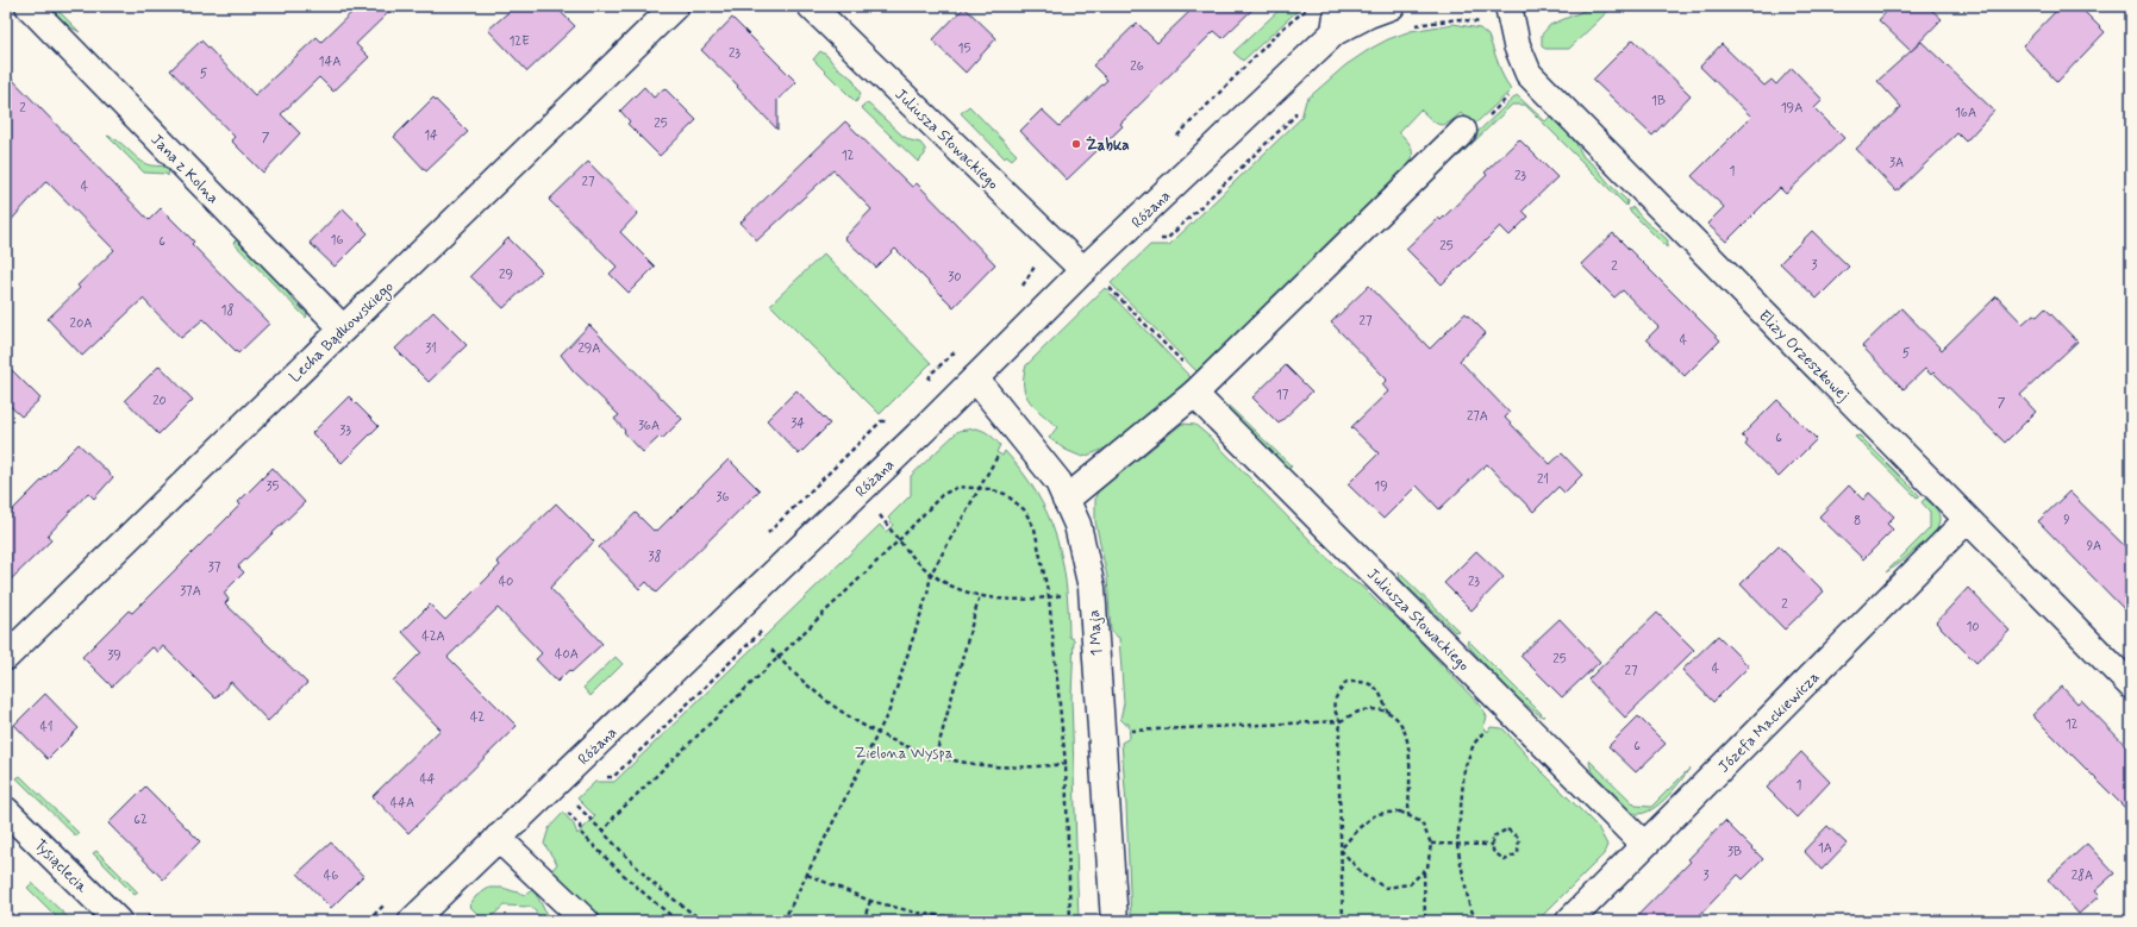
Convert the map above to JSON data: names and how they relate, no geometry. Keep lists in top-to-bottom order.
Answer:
{
  "streets": {
    "street": [
      "Juliusza Słowackiego",
      "Jana z Kolna",
      "Różana",
      "Lecha Bądkowskiego",
      "Elizy Orzeszkowej",
      "1 Maja",
      "Józefa Mackiewicza",
      "Tysiąclecia"
    ]
  },
  "crossings": [
    ["Juliusza Słowackiego", "Różana"],
    ["Juliusza Słowackiego", "Józefa Mackiewicza"],
    ["Jana z Kolna", "Lecha Bądkowskiego"],
    ["Różana", "1 Maja"],
    ["Elizy Orzeszkowej", "Józefa Mackiewicza"]
  ],
  "parks": ["Zielona Wyspa"],
  "places": ["Żabka"],
  "house_numbers": [
    "12E",
    "15",
    "23",
    "14A",
    "26",
    "5",
    "1B",
    "2",
    "19A",
    "16A",
    "25",
    "14",
    "7",
    "12",
    "3A",
    "1",
    "23",
    "27",
    "4",
    "16",
    "6",
    "25",
    "3",
    "2",
    "29",
    "30",
    "18",
    "27",
    "20A",
    "4",
    "31",
    "29A",
    "5",
    "17",
    "20",
    "7",
    "27A",
    "34",
    "36A",
    "33",
    "6",
    "21",
    "35",
    "19",
    "36",
    "9",
    "8",
    "9A",
    "38",
    "37",
    "40",
    "23",
    "37A",
    "2",
    "10",
    "42A",
    "40A",
    "39",
    "25",
    "4",
    "27",
    "42",
    "12",
    "41",
    "6",
    "44",
    "1",
    "44A",
    "62",
    "1A",
    "3B",
    "46",
    "3",
    "28A"
  ]
}
